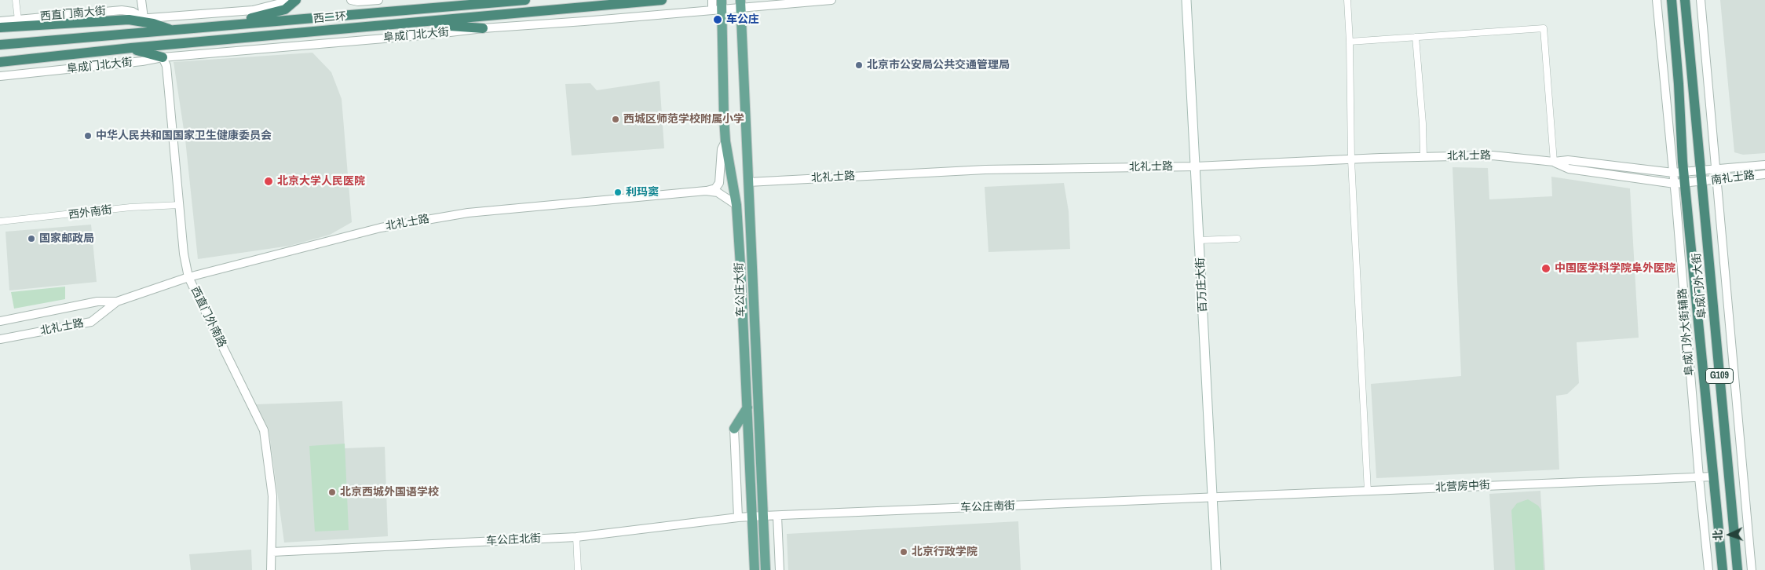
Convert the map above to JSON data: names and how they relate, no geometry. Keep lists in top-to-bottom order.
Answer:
{
  "streets": {
    "highway": ["西二环", "阜成门外大街", "G109"],
    "main road": ["百万庄大街", "车公庄大街"],
    "street": [
      "西直门南大街",
      "阜成门北大街",
      "北礼士路",
      "南礼士路",
      "西外南街",
      "西直门外南路",
      "阜成门外大街辅路",
      "北营房中街",
      "车公庄南街",
      "车公庄北街"
    ]
  },
  "crossings": [
    ["阜成门北大街", "车公庄大街"],
    ["阜成门北大街", "西直门外南路"],
    ["北礼士路", "南礼士路"],
    ["北礼士路", "百万庄大街"],
    ["北礼士路", "阜成门外大街"],
    ["北礼士路", "车公庄大街"],
    ["北礼士路", "西直门外南路"],
    ["北礼士路", "阜成门外大街辅路"],
    ["南礼士路", "阜成门外大街"],
    ["西外南街", "西直门外南路"],
    ["百万庄大街", "北营房中街"],
    ["百万庄大街", "车公庄南街"],
    ["阜成门外大街", "阜成门外大街辅路"],
    ["阜成门外大街", "北营房中街"],
    ["车公庄大街", "车公庄南街"],
    ["车公庄大街", "车公庄北街"],
    ["西直门外南路", "车公庄北街"],
    ["阜成门外大街辅路", "北营房中街"],
    ["北营房中街", "车公庄南街"],
    ["车公庄南街", "车公庄北街"]
  ],
  "places": [
    "车公庄",
    "北京市公安局公共交通管理局",
    "西城区师范学校附属小学",
    "中华人民共和国国家卫生健康委员会",
    "北京大学人民医院",
    "利玛窦",
    "国家邮政局",
    "中国医学科学院阜外医院",
    "北京西城外国语学校",
    "北京行政学院"
  ],
  "north": "left"
}
